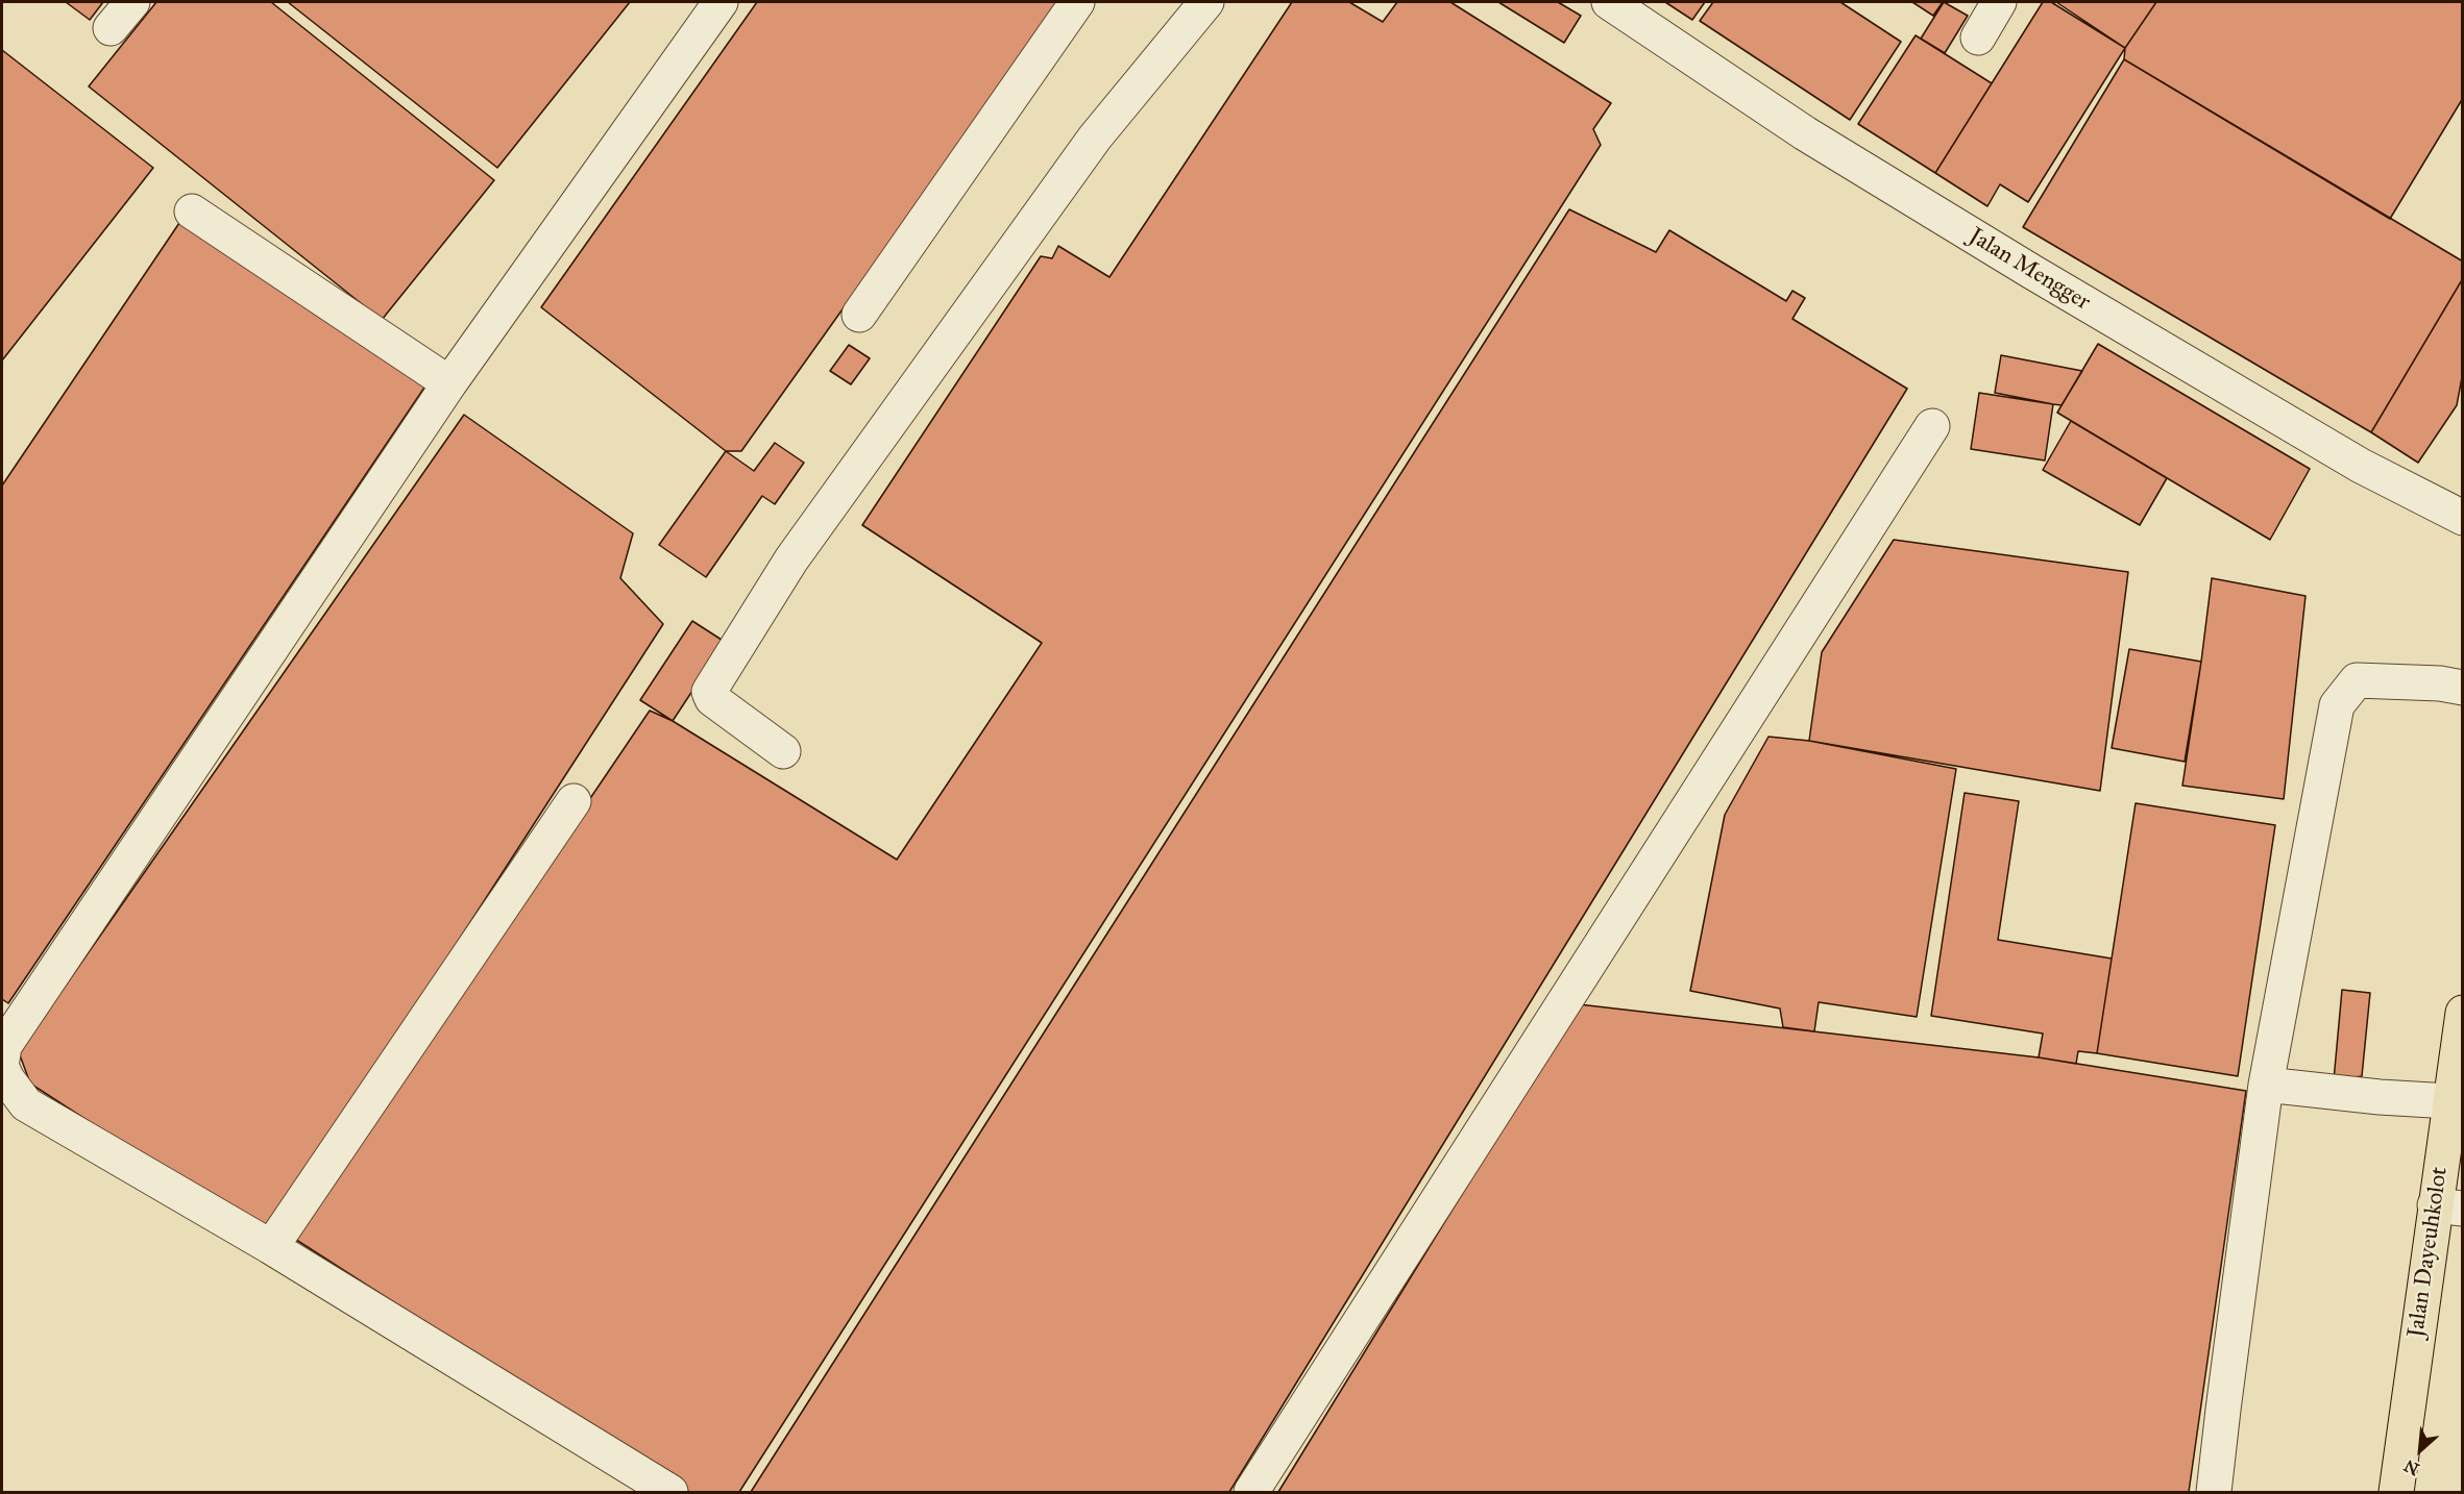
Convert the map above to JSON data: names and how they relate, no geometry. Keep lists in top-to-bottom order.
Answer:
{
  "streets": {
    "main road": ["Jalan Dayeuhkolot"],
    "street": ["Jalan Mengger"]
  },
  "north": "bottom left"
}
